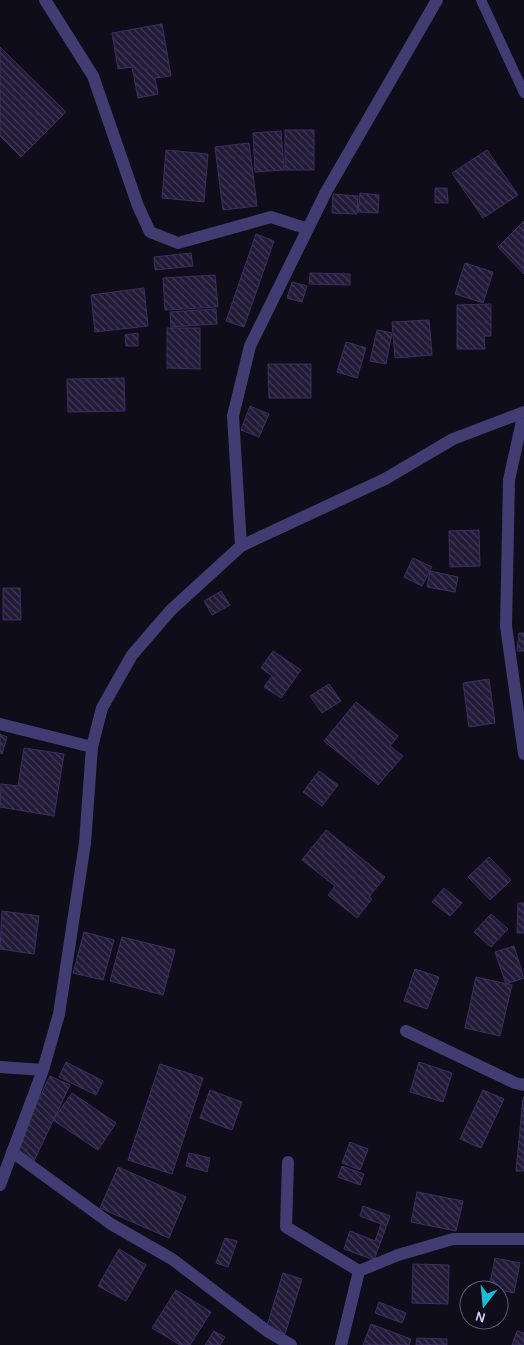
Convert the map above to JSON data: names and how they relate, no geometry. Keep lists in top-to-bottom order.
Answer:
{
  "north": "bottom"
}
